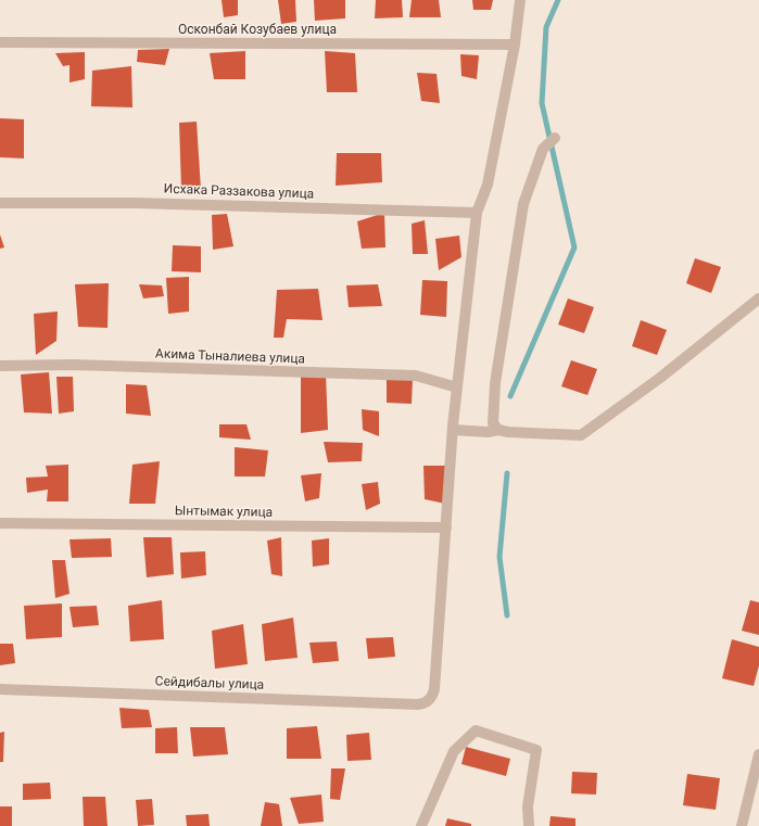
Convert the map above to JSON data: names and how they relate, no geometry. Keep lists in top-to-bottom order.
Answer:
{
  "streets": {
    "street": [
      "Осконбай Козубаев улица",
      "Исхака Раззакова улица",
      "Акима Тыналиева улица",
      "Ынтымак улица",
      "Сейдибалы улица"
    ]
  },
  "crossings": [
    ["Ынтымак улица", "Сейдибалы улица"]
  ]
}
